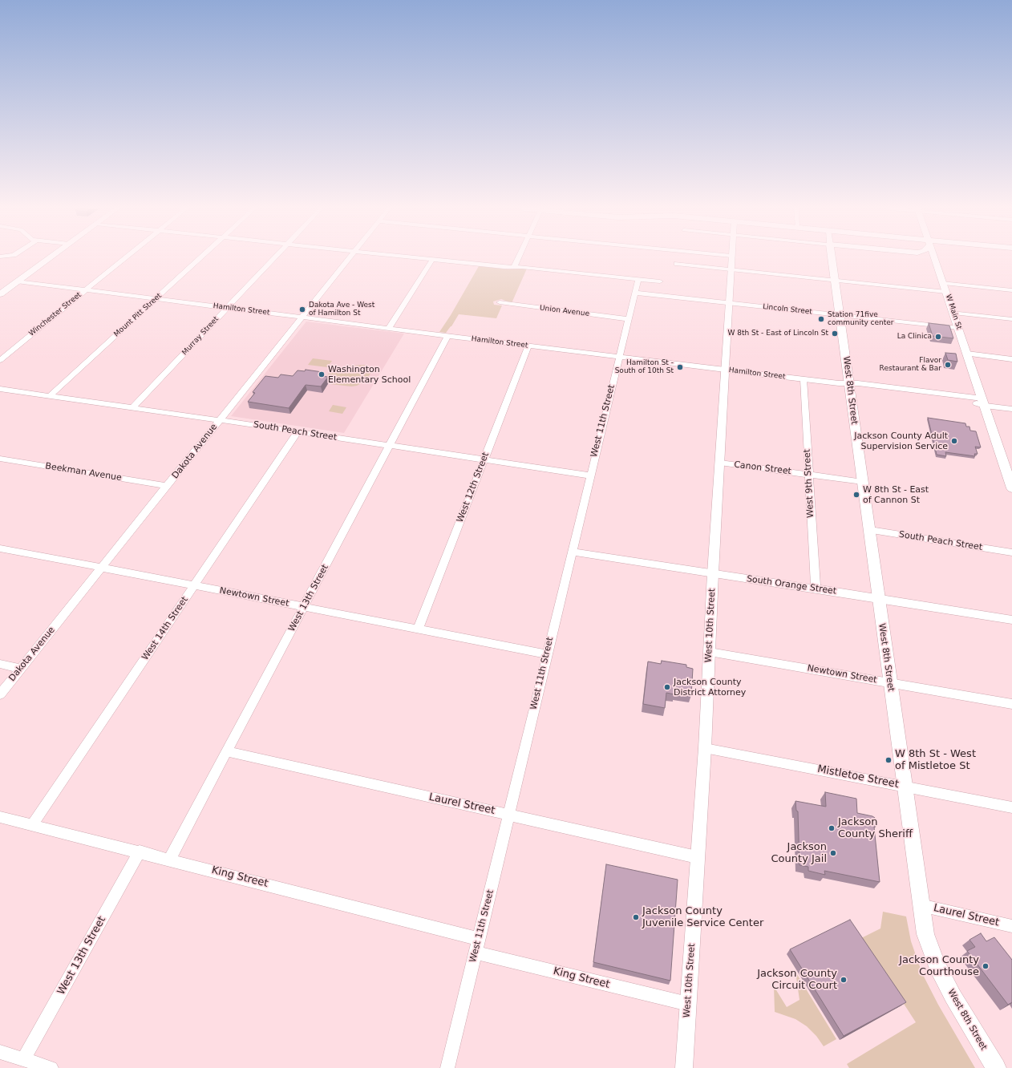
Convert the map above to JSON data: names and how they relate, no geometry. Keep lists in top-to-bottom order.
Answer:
{
  "streets": {
    "main road": ["W Main St", "West 8th Street"],
    "street": [
      "Hamilton Street",
      "Lincoln Street",
      "Union Avenue",
      "Winchester Street",
      "Mount Pitt Street",
      "Murray Street",
      "West 11th Street",
      "South Peach Street",
      "Dakota Avenue",
      "Canon Street",
      "Beekman Avenue",
      "West 9th Street",
      "West 12th Street",
      "South Orange Street",
      "Newtown Street",
      "West 13th Street",
      "West 10th Street",
      "West 14th Street",
      "Mistletoe Street",
      "Laurel Street",
      "King Street"
    ]
  },
  "crossings": [
    ["Hamilton Street", "W Main St"],
    ["Hamilton Street", "Winchester Street"],
    ["Hamilton Street", "Mount Pitt Street"],
    ["Hamilton Street", "Murray Street"],
    ["Hamilton Street", "West 8th Street"],
    ["Hamilton Street", "West 11th Street"],
    ["Hamilton Street", "Dakota Avenue"],
    ["Hamilton Street", "West 9th Street"],
    ["Hamilton Street", "West 12th Street"],
    ["Hamilton Street", "West 13th Street"],
    ["Hamilton Street", "West 10th Street"],
    ["Lincoln Street", "W Main St"],
    ["Lincoln Street", "West 8th Street"],
    ["Lincoln Street", "West 11th Street"],
    ["Lincoln Street", "West 10th Street"],
    ["Union Avenue", "West 11th Street"],
    ["Mount Pitt Street", "South Peach Street"],
    ["Murray Street", "South Peach Street"],
    ["West 8th Street", "South Peach Street"],
    ["West 8th Street", "Canon Street"],
    ["West 8th Street", "South Orange Street"],
    ["West 8th Street", "Newtown Street"],
    ["West 8th Street", "Mistletoe Street"],
    ["West 8th Street", "Laurel Street"],
    ["West 11th Street", "South Peach Street"],
    ["West 11th Street", "South Orange Street"],
    ["West 11th Street", "Newtown Street"],
    ["West 11th Street", "Laurel Street"],
    ["West 11th Street", "King Street"],
    ["South Peach Street", "Dakota Avenue"],
    ["South Peach Street", "West 12th Street"],
    ["South Peach Street", "West 13th Street"],
    ["South Peach Street", "West 14th Street"],
    ["Dakota Avenue", "Beekman Avenue"],
    ["Dakota Avenue", "Newtown Street"],
    ["Canon Street", "West 9th Street"],
    ["Canon Street", "West 10th Street"],
    ["West 9th Street", "South Orange Street"],
    ["West 12th Street", "Newtown Street"],
    ["South Orange Street", "West 10th Street"],
    ["Newtown Street", "West 13th Street"],
    ["Newtown Street", "West 10th Street"],
    ["Newtown Street", "West 14th Street"],
    ["West 13th Street", "Laurel Street"],
    ["West 13th Street", "King Street"],
    ["West 10th Street", "Mistletoe Street"],
    ["West 10th Street", "Laurel Street"],
    ["West 10th Street", "King Street"],
    ["West 14th Street", "King Street"]
  ],
  "places": [
    "Dakota Ave - West of Hamilton St",
    "Station 71five community center",
    "W 8th St - East of Lincoln St",
    "La Clinica",
    "Flavor Restaurant & Bar",
    "Hamilton St - South of 10th St",
    "Washington Elementary School",
    "Jackson County Adult Supervision Service",
    "W 8th St - East of Cannon St",
    "Jackson County District Attorney",
    "W 8th St - West of Mistletoe St",
    "Jackson County Sheriff",
    "Jackson County Jail",
    "Jackson County Juvenile Service Center",
    "Jackson County Courthouse",
    "Jackson County Circuit Court"
  ]
}
